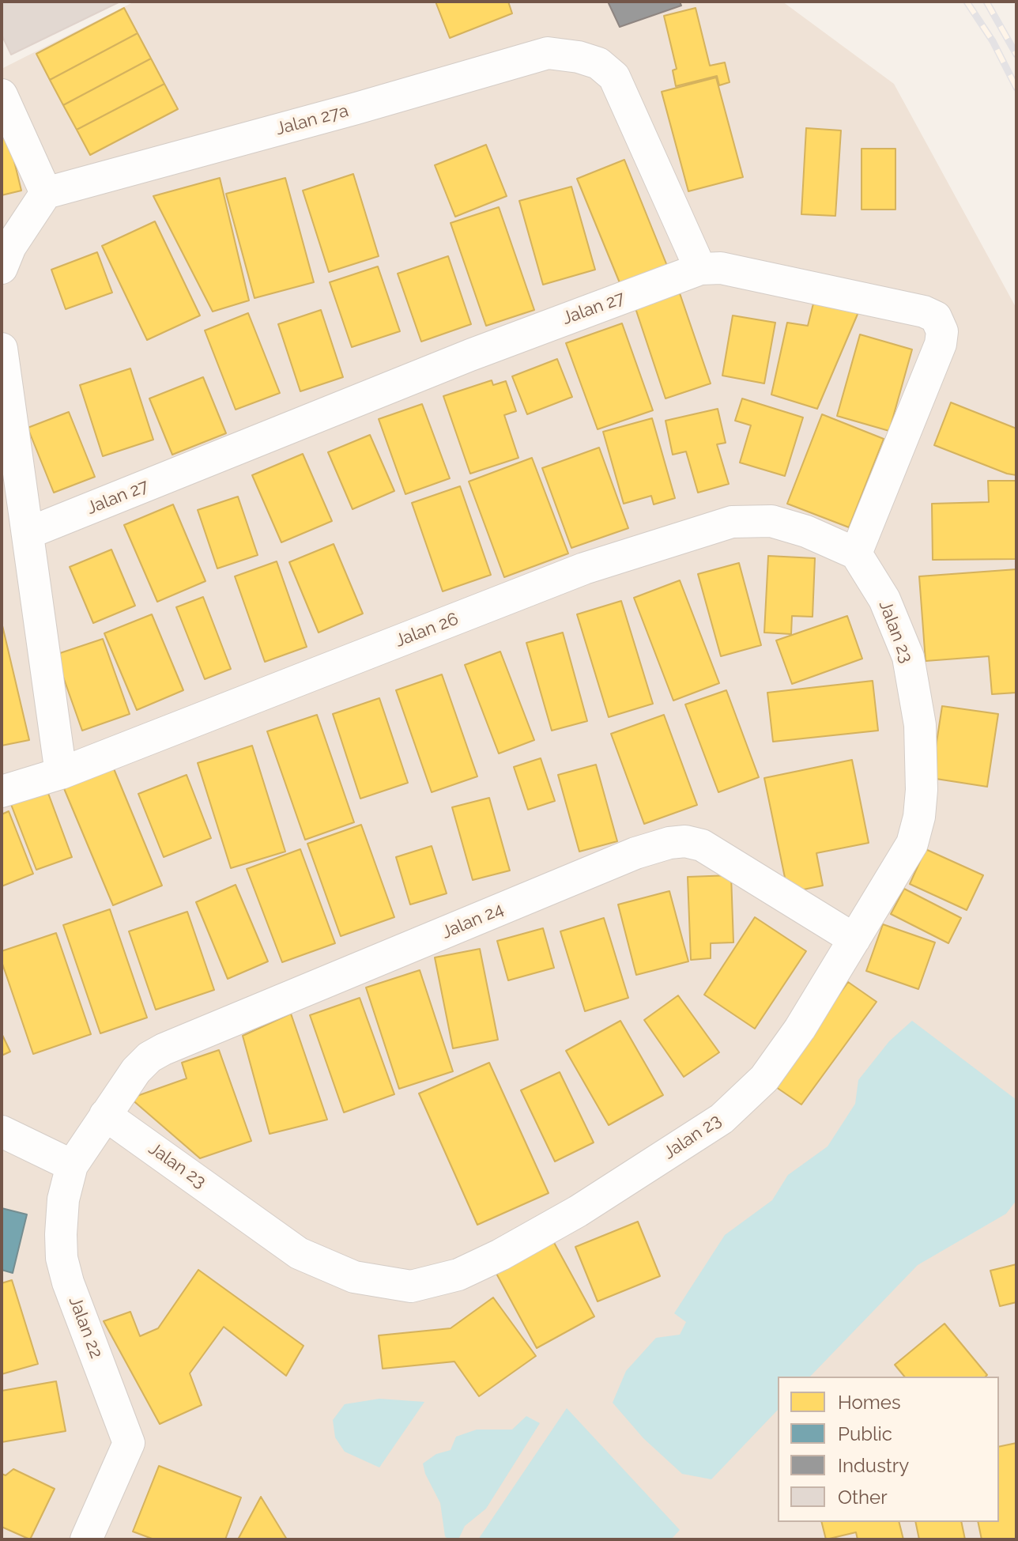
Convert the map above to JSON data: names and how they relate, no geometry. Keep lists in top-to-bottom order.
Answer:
{
  "streets": {
    "street": [
      "Jalan 27a",
      "Jalan 27",
      "Jalan 26",
      "Jalan 23",
      "Jalan 24",
      "Jalan 22"
    ]
  },
  "crossings": [
    ["Jalan 27a", "Jalan 27"],
    ["Jalan 27", "Jalan 26"],
    ["Jalan 27", "Jalan 23"],
    ["Jalan 26", "Jalan 23"],
    ["Jalan 23", "Jalan 24"],
    ["Jalan 23", "Jalan 22"],
    ["Jalan 24", "Jalan 22"]
  ],
  "legend": [
    "Homes",
    "Public",
    "Industry",
    "Other"
  ]
}
